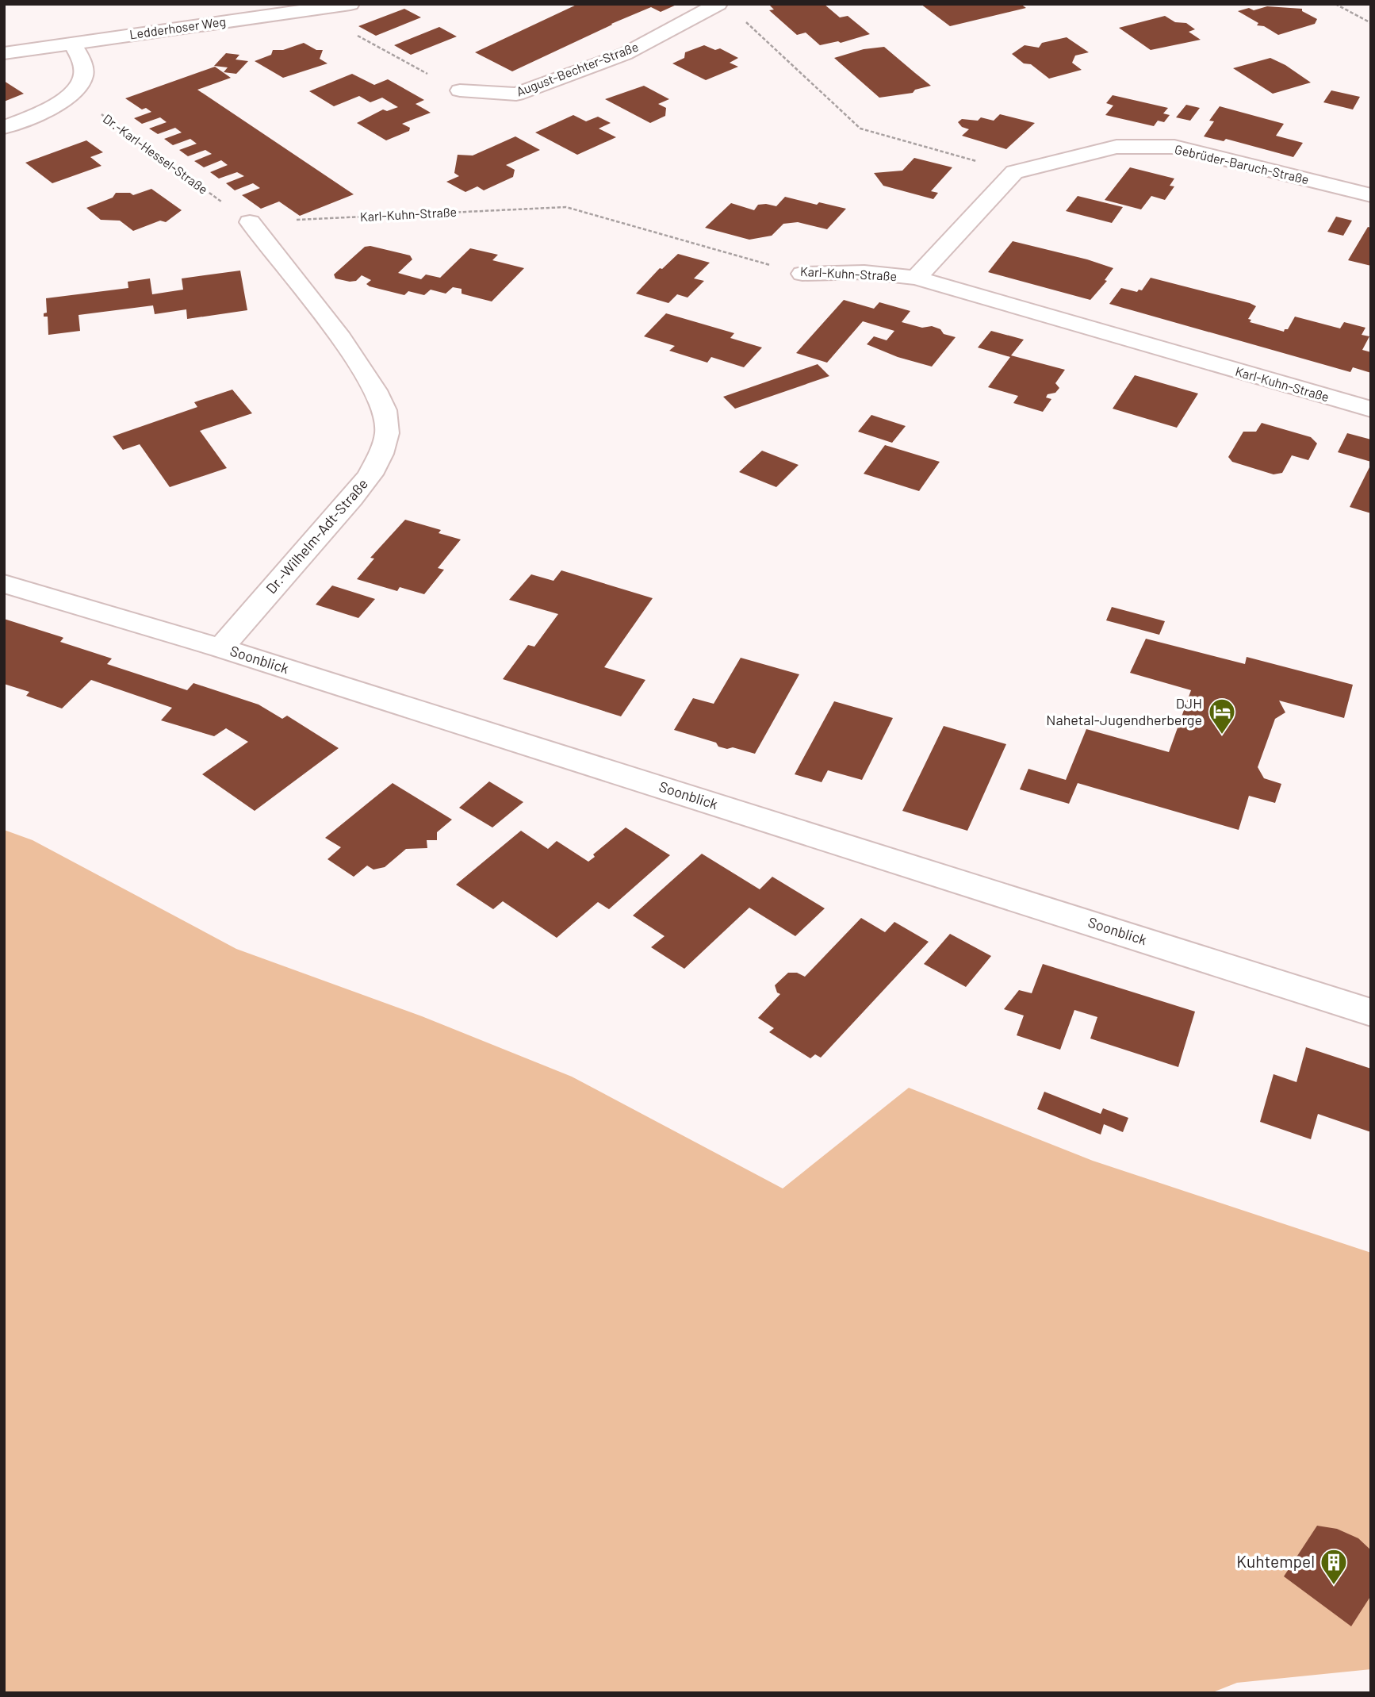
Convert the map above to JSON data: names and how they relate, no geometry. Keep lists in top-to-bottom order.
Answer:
{
  "streets": {
    "street": [
      "Ledderhoser Weg",
      "August-Bechter-Straße",
      "Gebrüder-Baruch-Straße",
      "Karl-Kuhn-Straße",
      "Dr.-Wilhelm-Adt-Straße",
      "Soonblick"
    ],
    "path": ["Dr.-Karl-Hessel-Straße"]
  },
  "crossings": [
    ["Dr.-Karl-Hessel-Straße", "Karl-Kuhn-Straße"],
    ["Dr.-Karl-Hessel-Straße", "Dr.-Wilhelm-Adt-Straße"],
    ["Karl-Kuhn-Straße", "Dr.-Wilhelm-Adt-Straße"],
    ["Dr.-Wilhelm-Adt-Straße", "Soonblick"]
  ],
  "places": {
    "hotel": ["DJH Nahetal-Jugendherberge"],
    "building": ["Kuhtempel"]
  }
}
